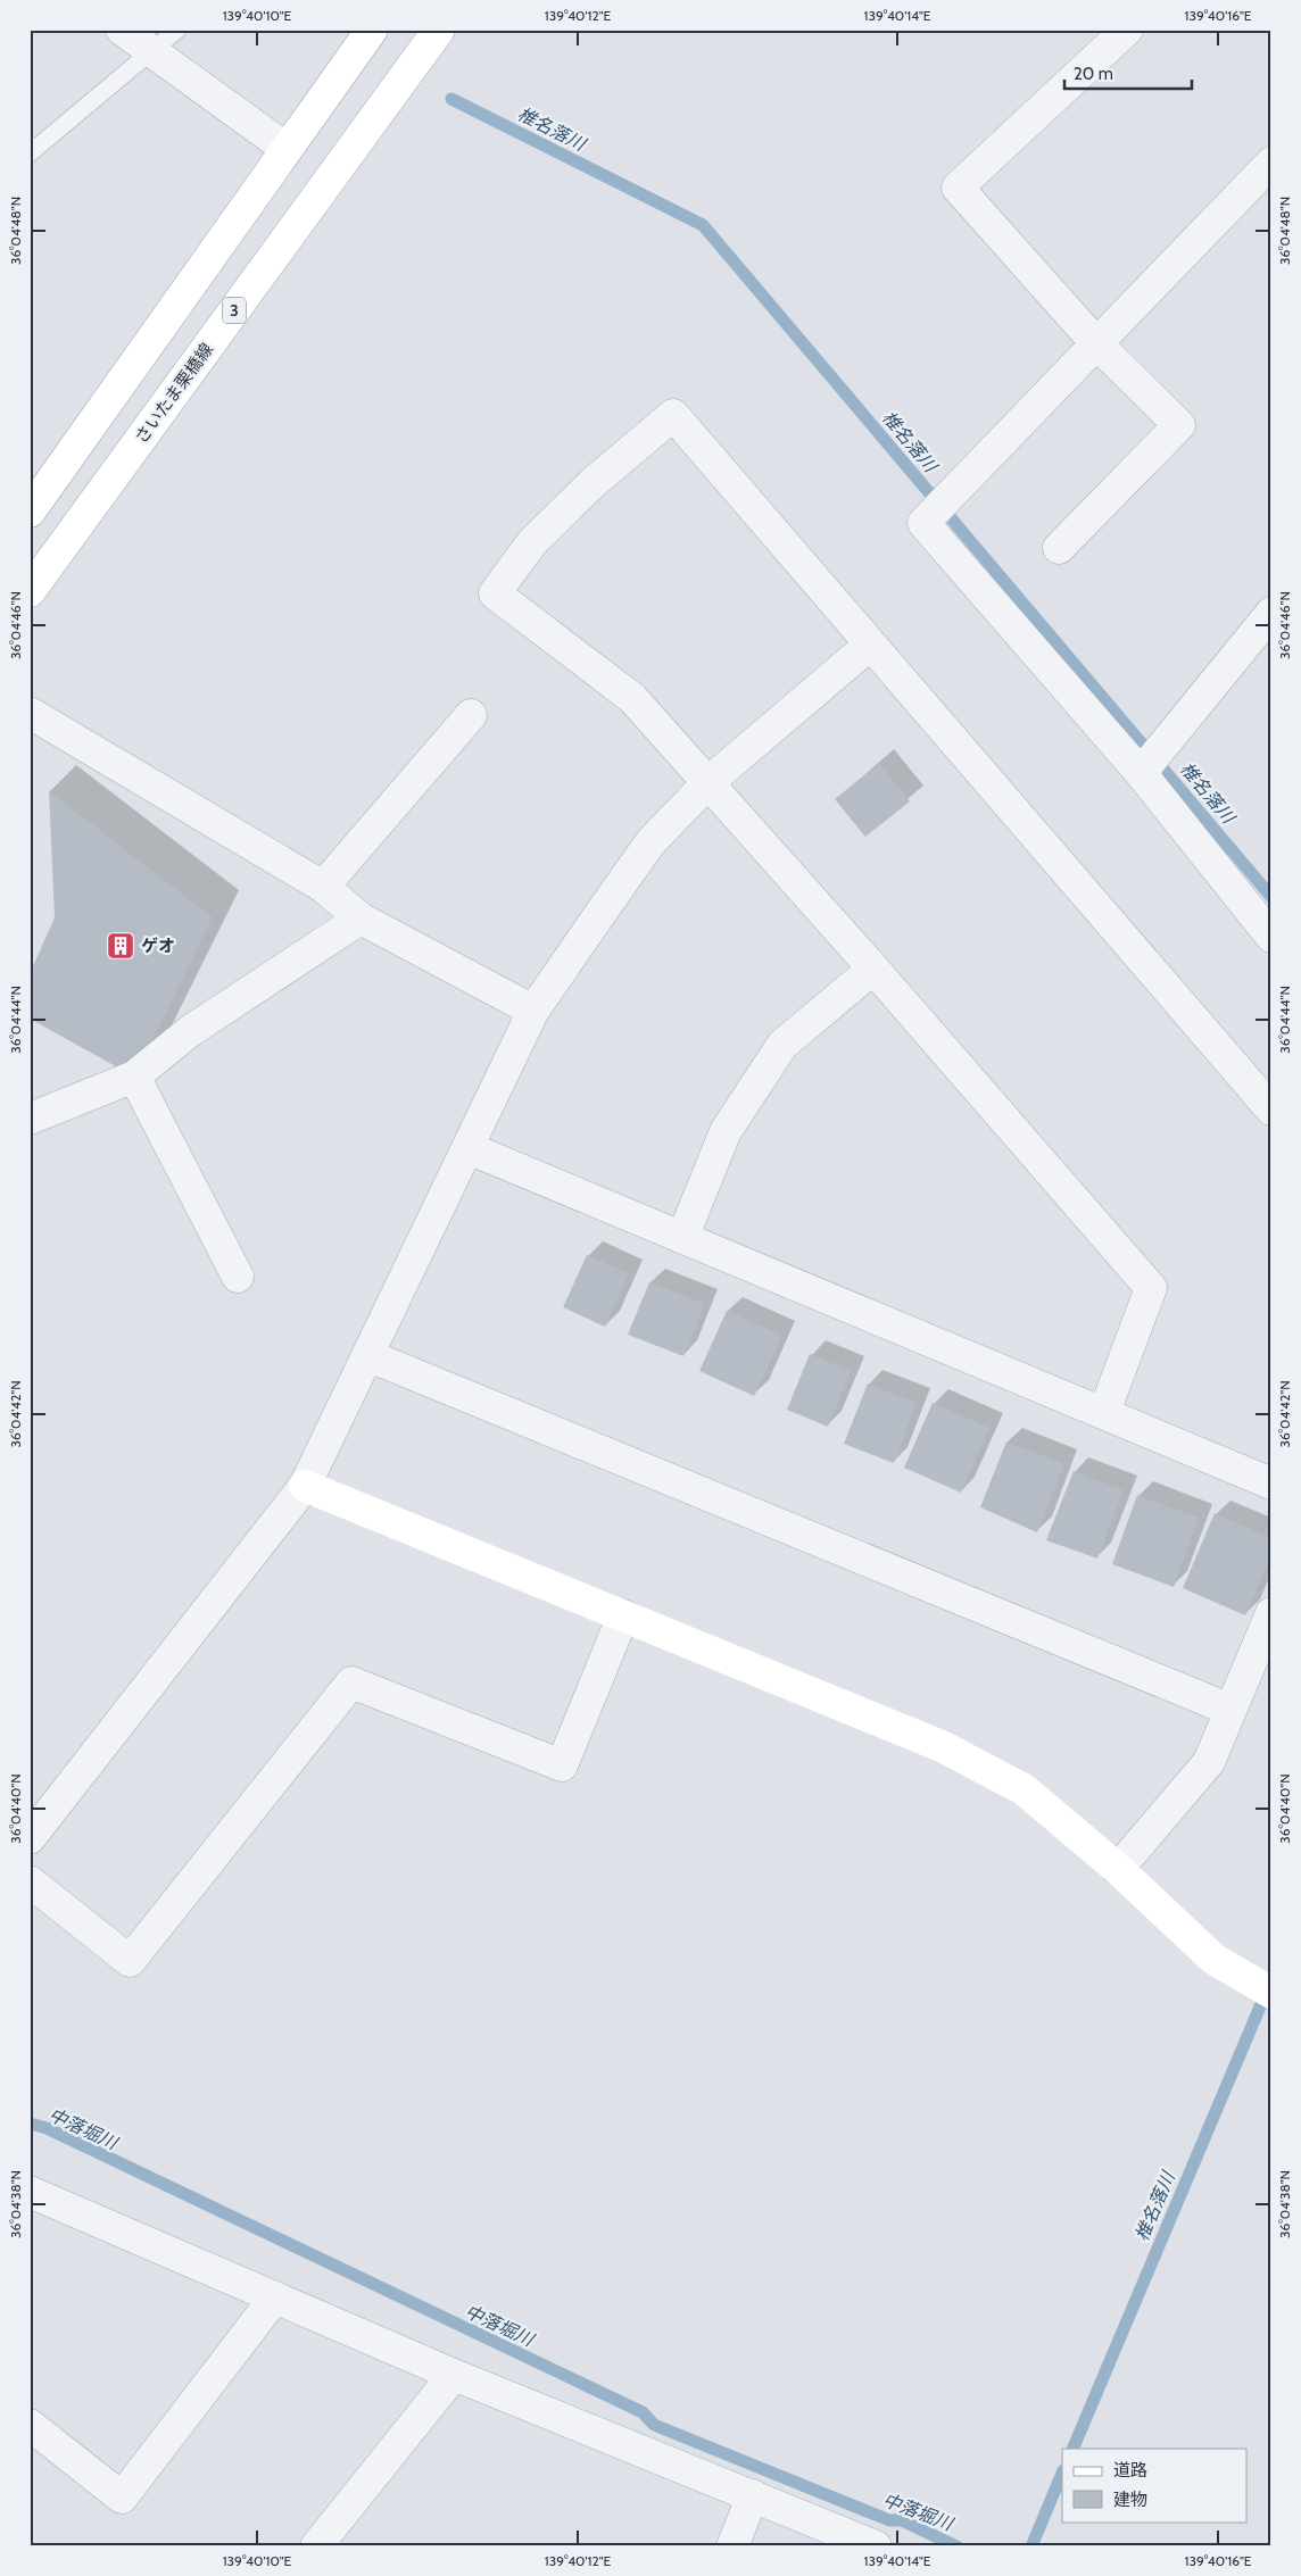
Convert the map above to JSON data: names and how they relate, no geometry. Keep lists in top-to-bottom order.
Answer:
{
  "streets": {
    "main road": ["3", "さいたま栗橋線"]
  },
  "water": ["椎名落川", "中落堀川"],
  "places": {
    "building": ["ゲオ"]
  },
  "legend": ["道路", "建物"],
  "scale_bar": "20 m",
  "coordinates": [
    "139°40'10\"E",
    "139°40'12\"E",
    "139°40'14\"E",
    "139°40'16\"E",
    "36°04'48\"N",
    "36°04'46\"N",
    "36°04'44\"N",
    "36°04'42\"N",
    "36°04'40\"N",
    "36°04'38\"N"
  ]
}
